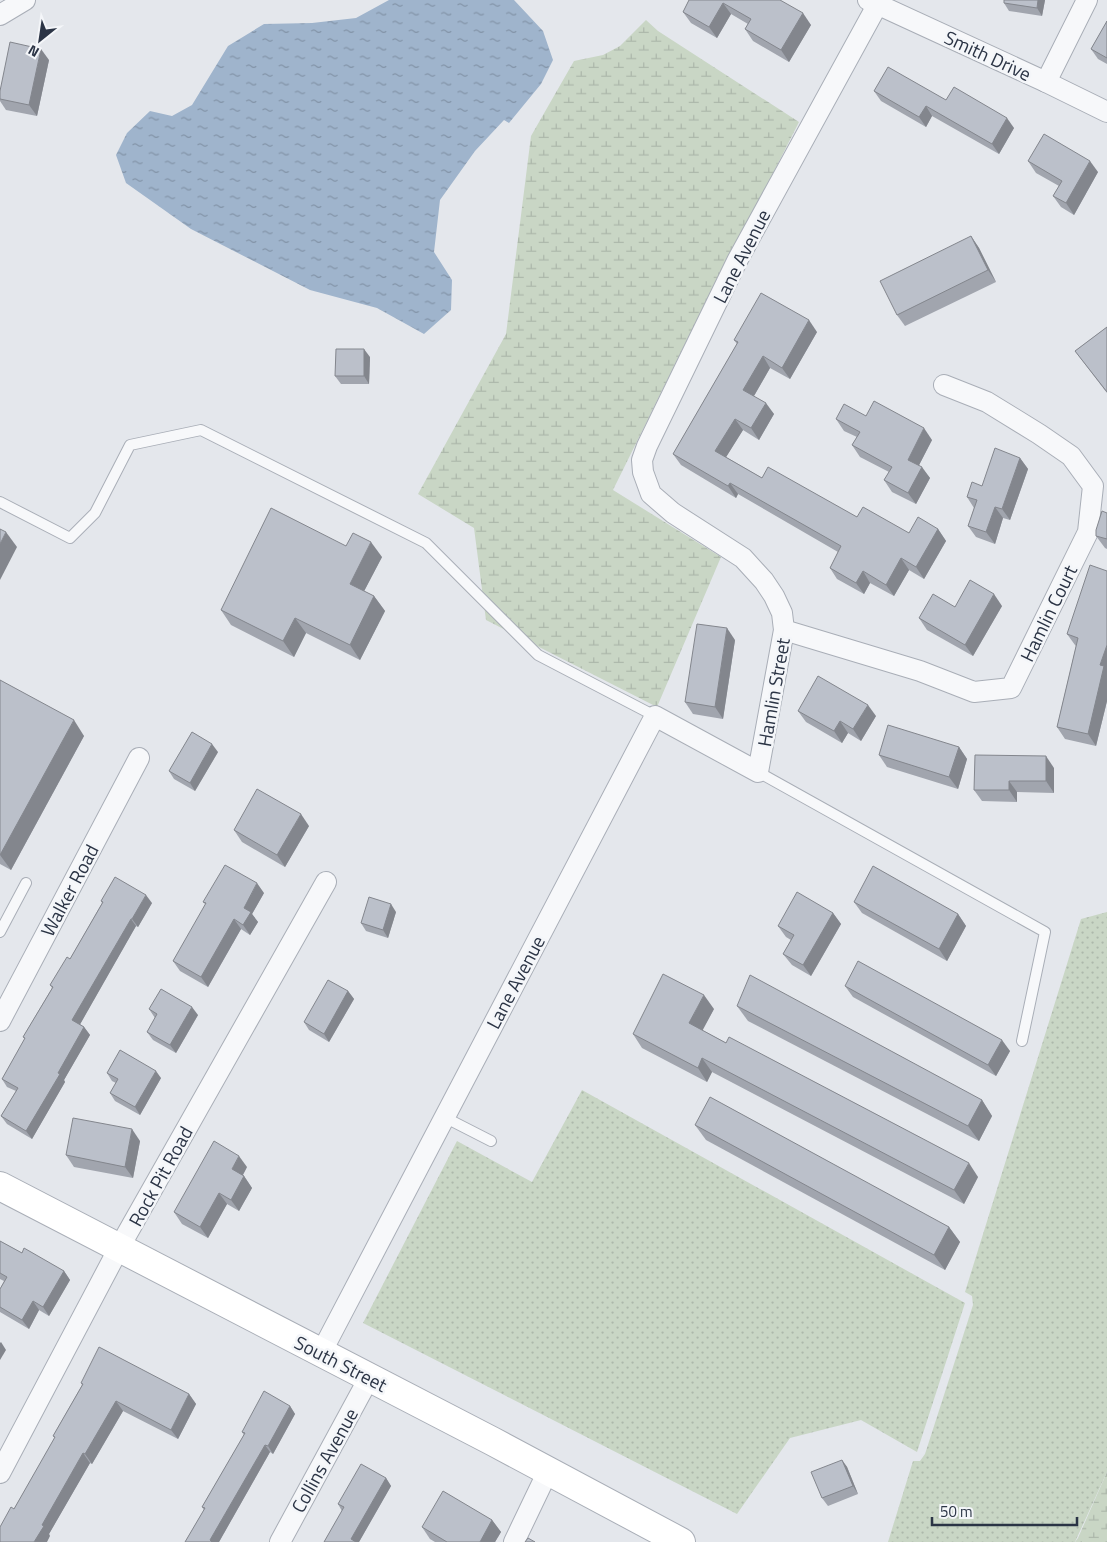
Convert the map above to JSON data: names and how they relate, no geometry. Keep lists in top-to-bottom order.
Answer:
{
  "streets": {
    "main road": ["South Street"],
    "street": [
      "Smith Drive",
      "Lane Avenue",
      "Hamlin Court",
      "Hamlin Street",
      "Walker Road",
      "Rock Pit Road",
      "Collins Avenue"
    ]
  },
  "crossings": [
    ["Smith Drive", "Lane Avenue"],
    ["Lane Avenue", "Hamlin Street"],
    ["Lane Avenue", "South Street"],
    ["Hamlin Court", "Hamlin Street"],
    ["Rock Pit Road", "South Street"],
    ["South Street", "Collins Avenue"]
  ],
  "scale_bar": "50 m",
  "north": "bottom left"
}
